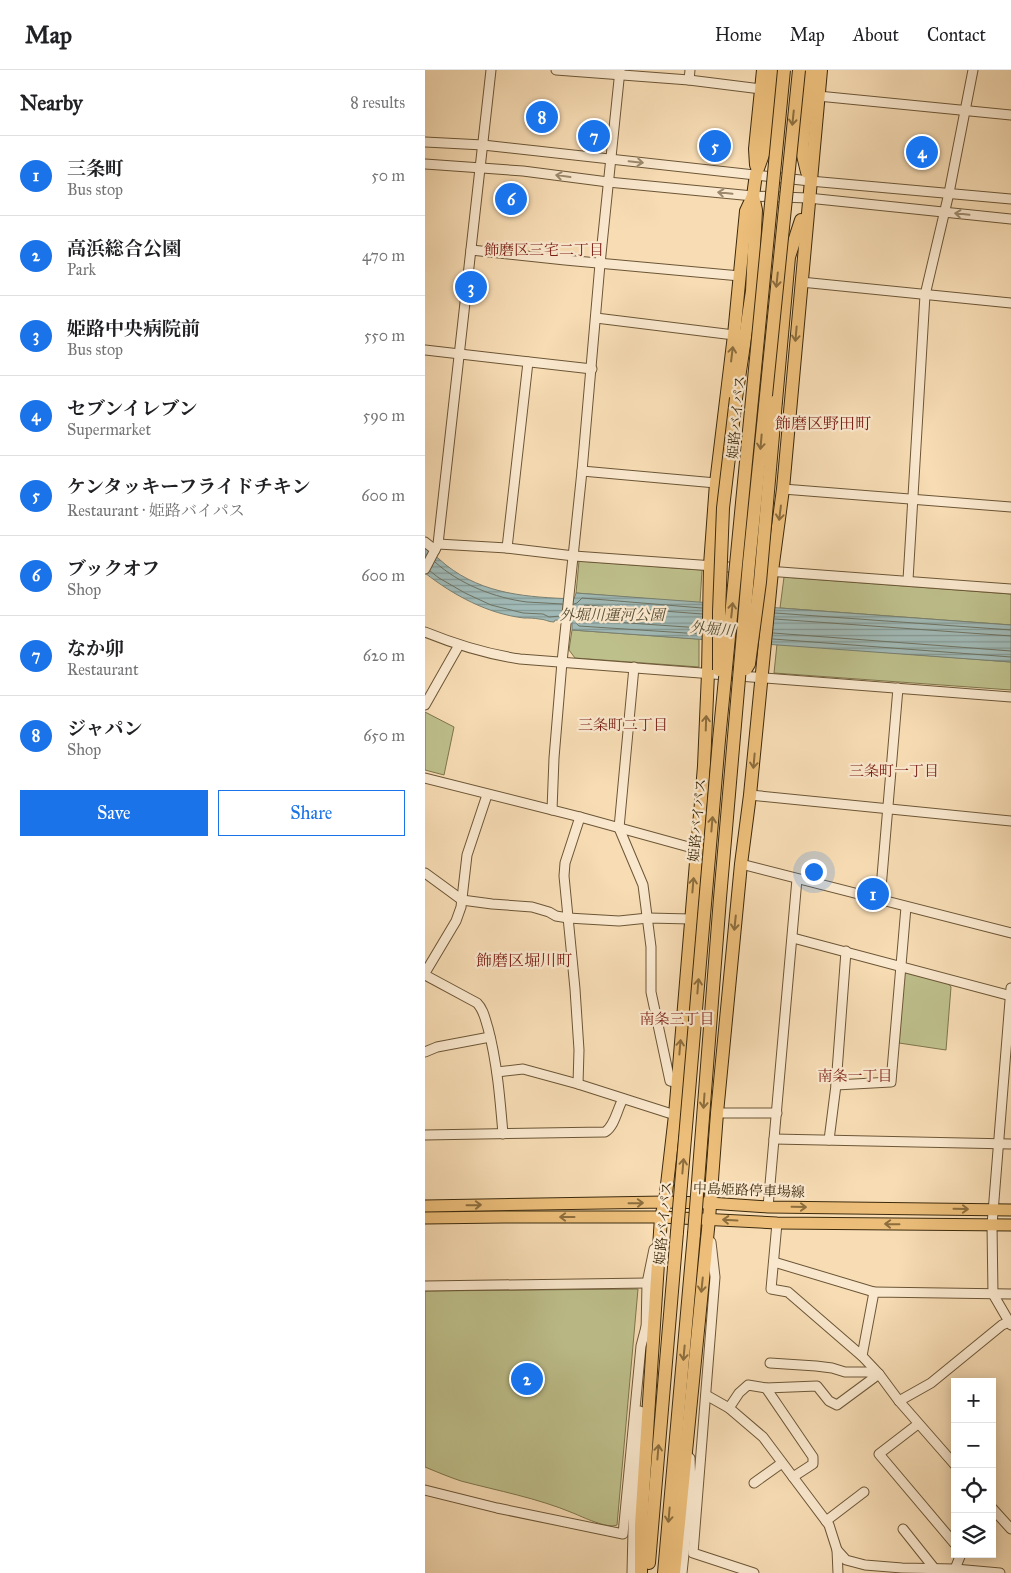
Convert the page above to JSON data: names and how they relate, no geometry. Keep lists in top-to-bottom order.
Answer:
{
  "streets": {
    "highway": ["姫路バイパス"],
    "main road": ["中島姫路停車場線"]
  },
  "districts": [
    "飾磨区三宅二丁目",
    "飾磨区野田町",
    "三条町二丁目",
    "三条町一丁目",
    "飾磨区堀川町",
    "南条三丁目",
    "南条一丁目"
  ],
  "water": ["外堀川運河公園", "外堀川"],
  "page": {
    "header": "Map",
    "nav": [
      "Home",
      "Map",
      "About",
      "Contact"
    ],
    "heading": ["Nearby", "8 results"],
    "pins": [
      "8",
      "7",
      "5",
      "4",
      "6",
      "3",
      "1",
      "2"
    ],
    "list": [
      {
        "mark": "1",
        "name": "三条町",
        "note": "Bus stop",
        "value": "50 m"
      },
      {
        "mark": "2",
        "name": "高浜総合公園",
        "note": "Park",
        "value": "470 m"
      },
      {
        "mark": "3",
        "name": "姫路中央病院前",
        "note": "Bus stop",
        "value": "550 m"
      },
      {
        "mark": "4",
        "name": "セブンイレブン",
        "note": "Supermarket",
        "value": "590 m"
      },
      {
        "mark": "5",
        "name": "ケンタッキーフライドチキン",
        "note": "Restaurant · 姫路バイパス",
        "value": "600 m"
      },
      {
        "mark": "6",
        "name": "ブックオフ",
        "note": "Shop",
        "value": "600 m"
      },
      {
        "mark": "7",
        "name": "なか卯",
        "note": "Restaurant",
        "value": "620 m"
      },
      {
        "mark": "8",
        "name": "ジャパン",
        "note": "Shop",
        "value": "650 m"
      }
    ],
    "buttons": ["Save", "Share"],
    "map_buttons": ["+", "−"]
  }
}
